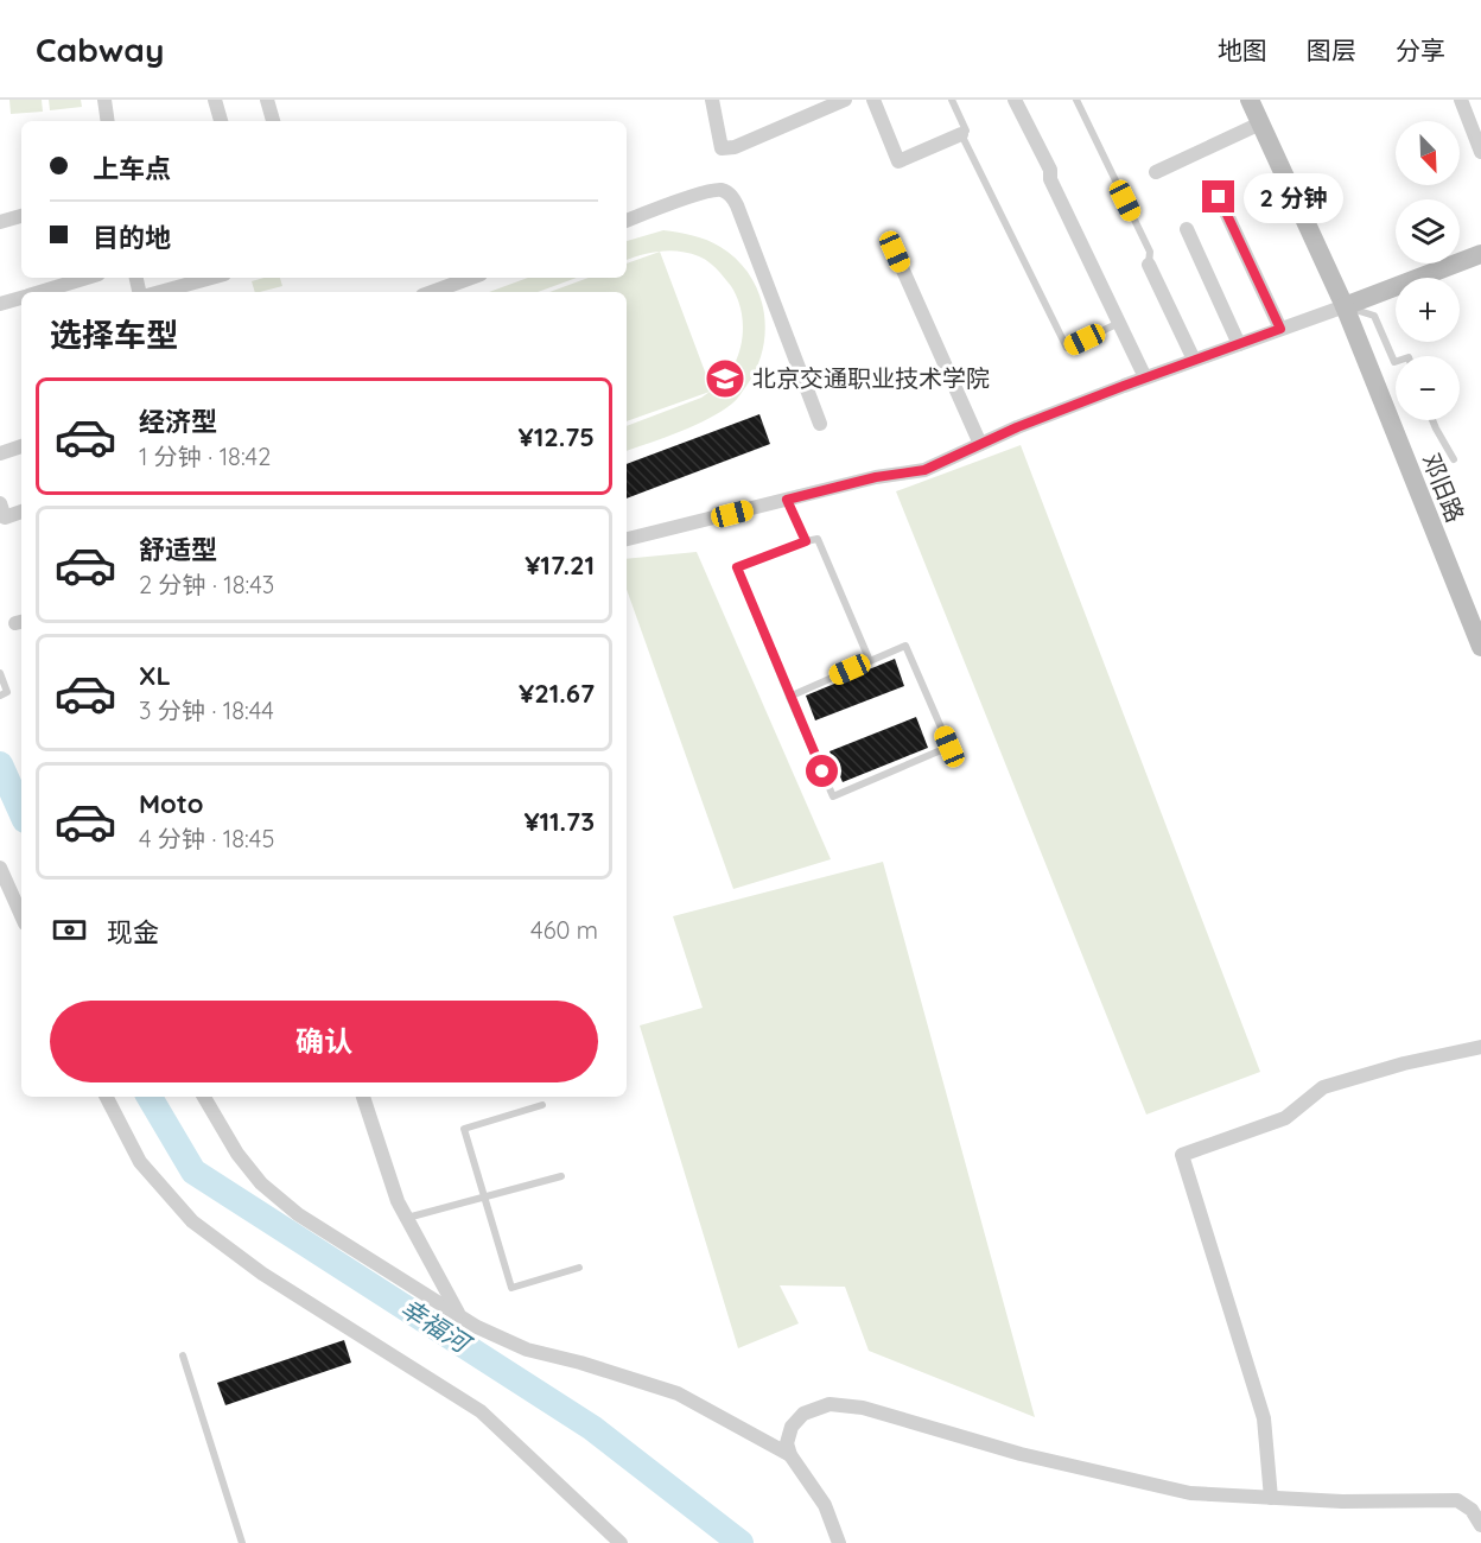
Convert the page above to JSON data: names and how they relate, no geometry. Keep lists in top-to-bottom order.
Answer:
{
  "streets": {
    "street": ["邓旧路"]
  },
  "water": ["幸福河"],
  "places": {
    "school or university": ["北京交通职业技术学院"]
  },
  "north": "bottom right",
  "page": {
    "header": "Cabway",
    "nav": ["地图", "图层", "分享"],
    "map_buttons": ["+", "−"],
    "banner": ["上车点", "目的地"],
    "bubble": "2 分钟",
    "heading": "选择车型",
    "list": [
      {
        "name": "经济型",
        "note": "1 分钟 · 18:42",
        "value": "¥12.75"
      },
      {
        "name": "舒适型",
        "note": "2 分钟 · 18:43",
        "value": "¥17.21"
      },
      {
        "name": "XL",
        "note": "3 分钟 · 18:44",
        "value": "¥21.67"
      },
      {
        "name": "Moto",
        "note": "4 分钟 · 18:45",
        "value": "¥11.73"
      }
    ],
    "pay": ["现金", "460 m"],
    "buttons": "确认"
  }
}
